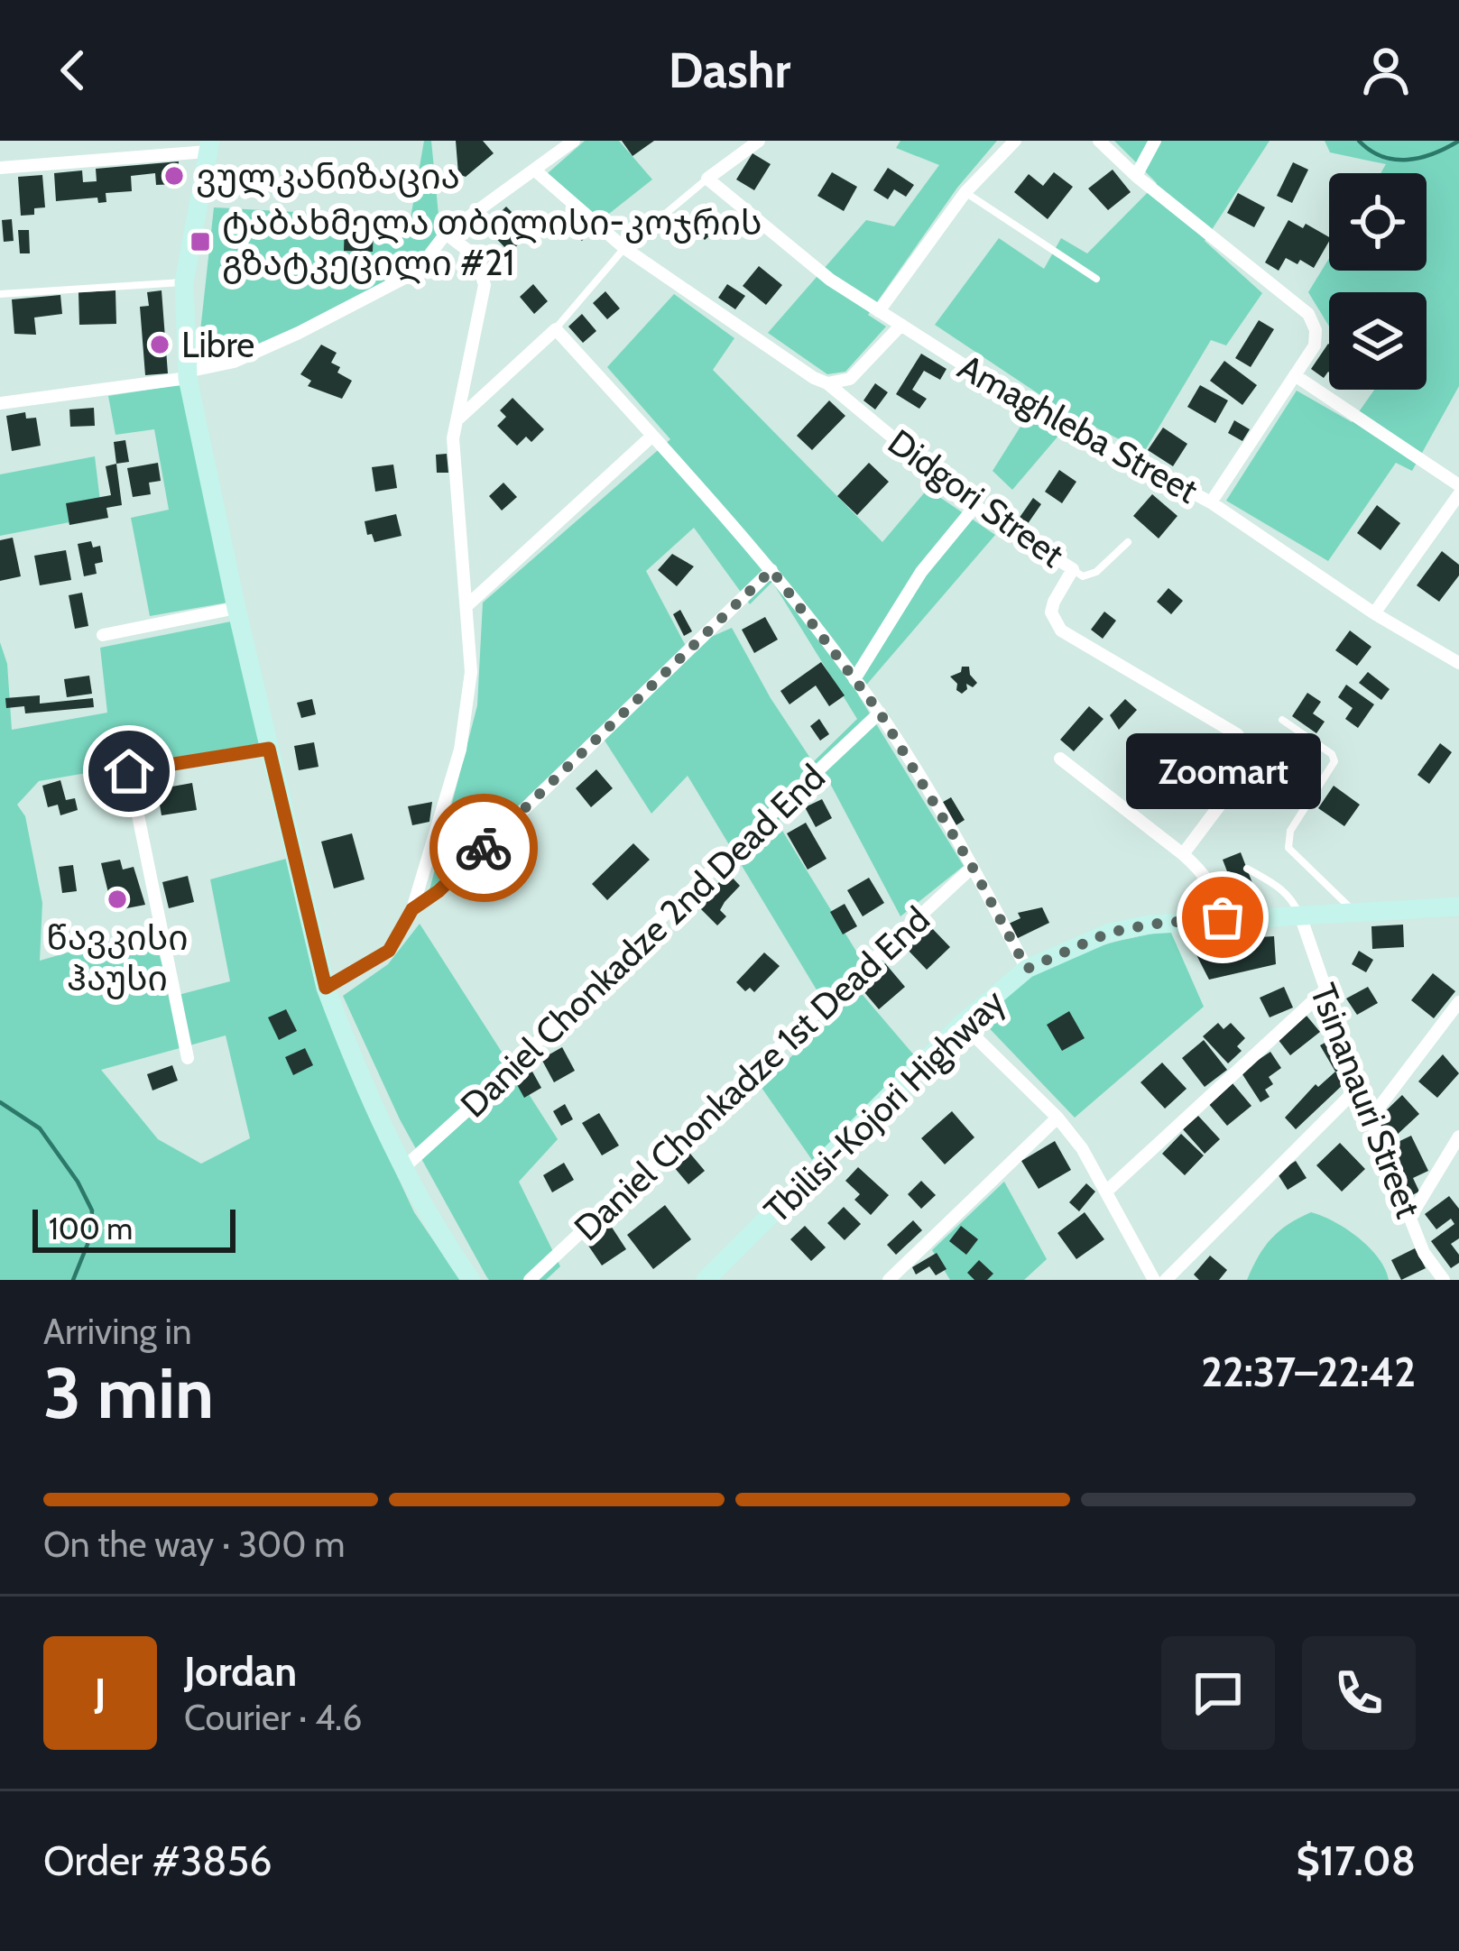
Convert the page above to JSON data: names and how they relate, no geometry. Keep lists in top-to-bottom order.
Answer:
{
  "streets": {
    "main road": ["Tbilisi-Kojori Highway"],
    "street": [
      "Amaghleba Street",
      "Didgori Street",
      "Daniel Chonkadze 2nd Dead End",
      "Daniel Chonkadze 1st Dead End",
      "Tsinanauri Street"
    ]
  },
  "crossings": [
    ["Tsinanauri Street", "Tbilisi-Kojori Highway"]
  ],
  "places": {
    "other": [
      "ვულკანიზაცია",
      "Libre",
      "წავკისი ჰაუსი",
      "Zoomart"
    ],
    "transit": ["ტაბახმელა თბილისი-კოჯრის გზატკეცილი #21"]
  },
  "scale_bar": "100 m",
  "page": {
    "header": "Dashr",
    "bubble": "Zoomart",
    "scale": "100 m",
    "heading": ["3 min", "Arriving in", "22:37–22:42"],
    "panel": [
      "Jordan",
      "Courier · 4.6",
      "Order #3856",
      "$17.08"
    ],
    "bar": "On the way · 300 m",
    "round": "J"
  }
}
